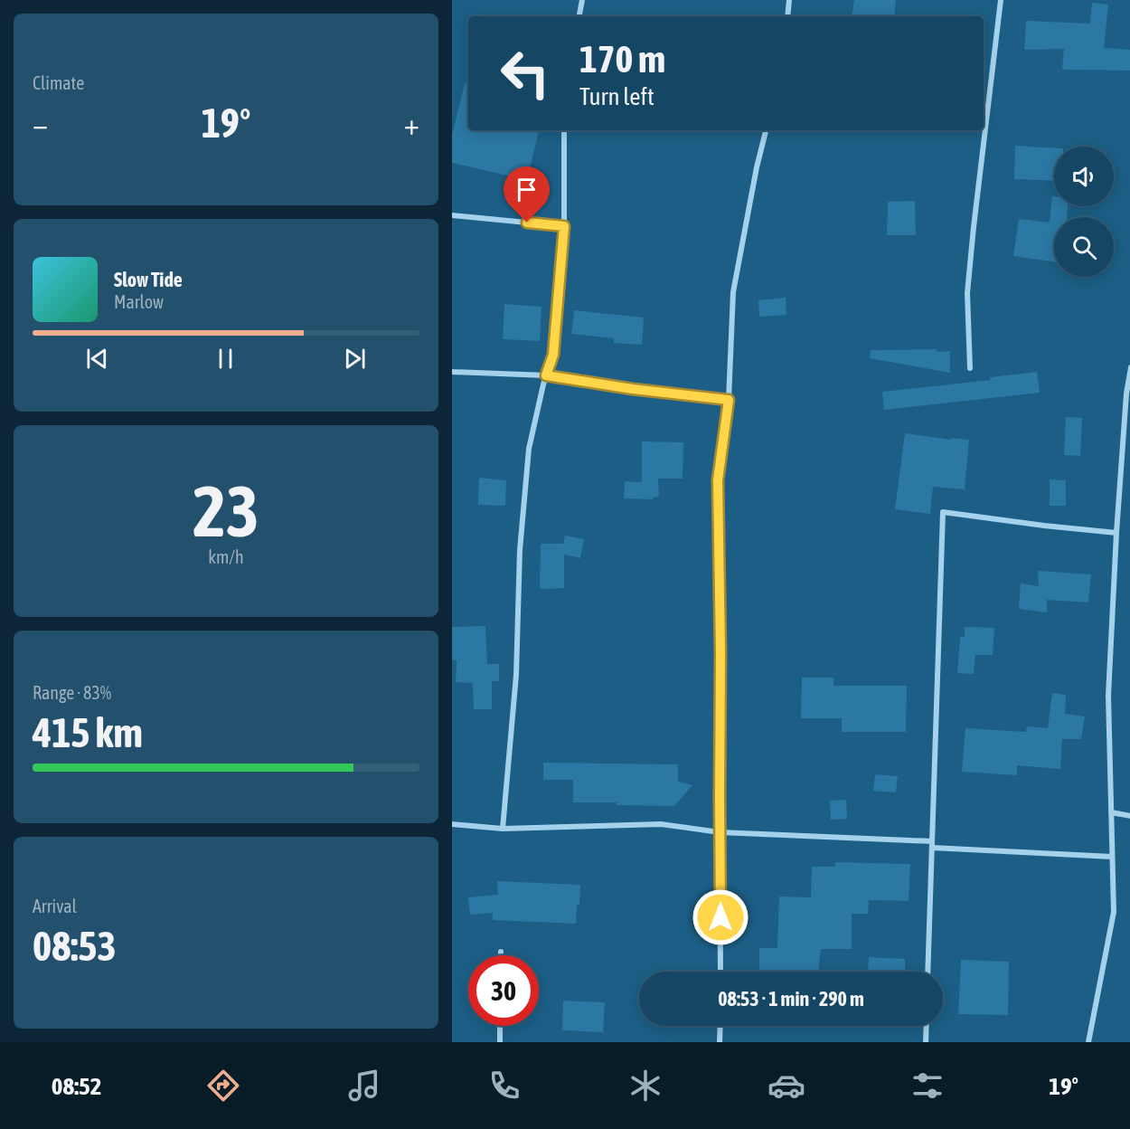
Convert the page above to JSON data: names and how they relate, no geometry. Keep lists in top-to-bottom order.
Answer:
{
  "page": {
    "tile": [
      "Climate",
      ["23", "km/h"],
      ["Range · 83%", "415 km"],
      ["Arrival", "08:53"]
    ],
    "turn": ["170 m", "Turn left"],
    "heat": ["−", "19°", "+"],
    "song": ["Slow Tide", "Marlow"],
    "limit": "30",
    "trip": "08:53 · 1 min · 290 m",
    "tabs": ["08:52", "19°"]
  }
}
